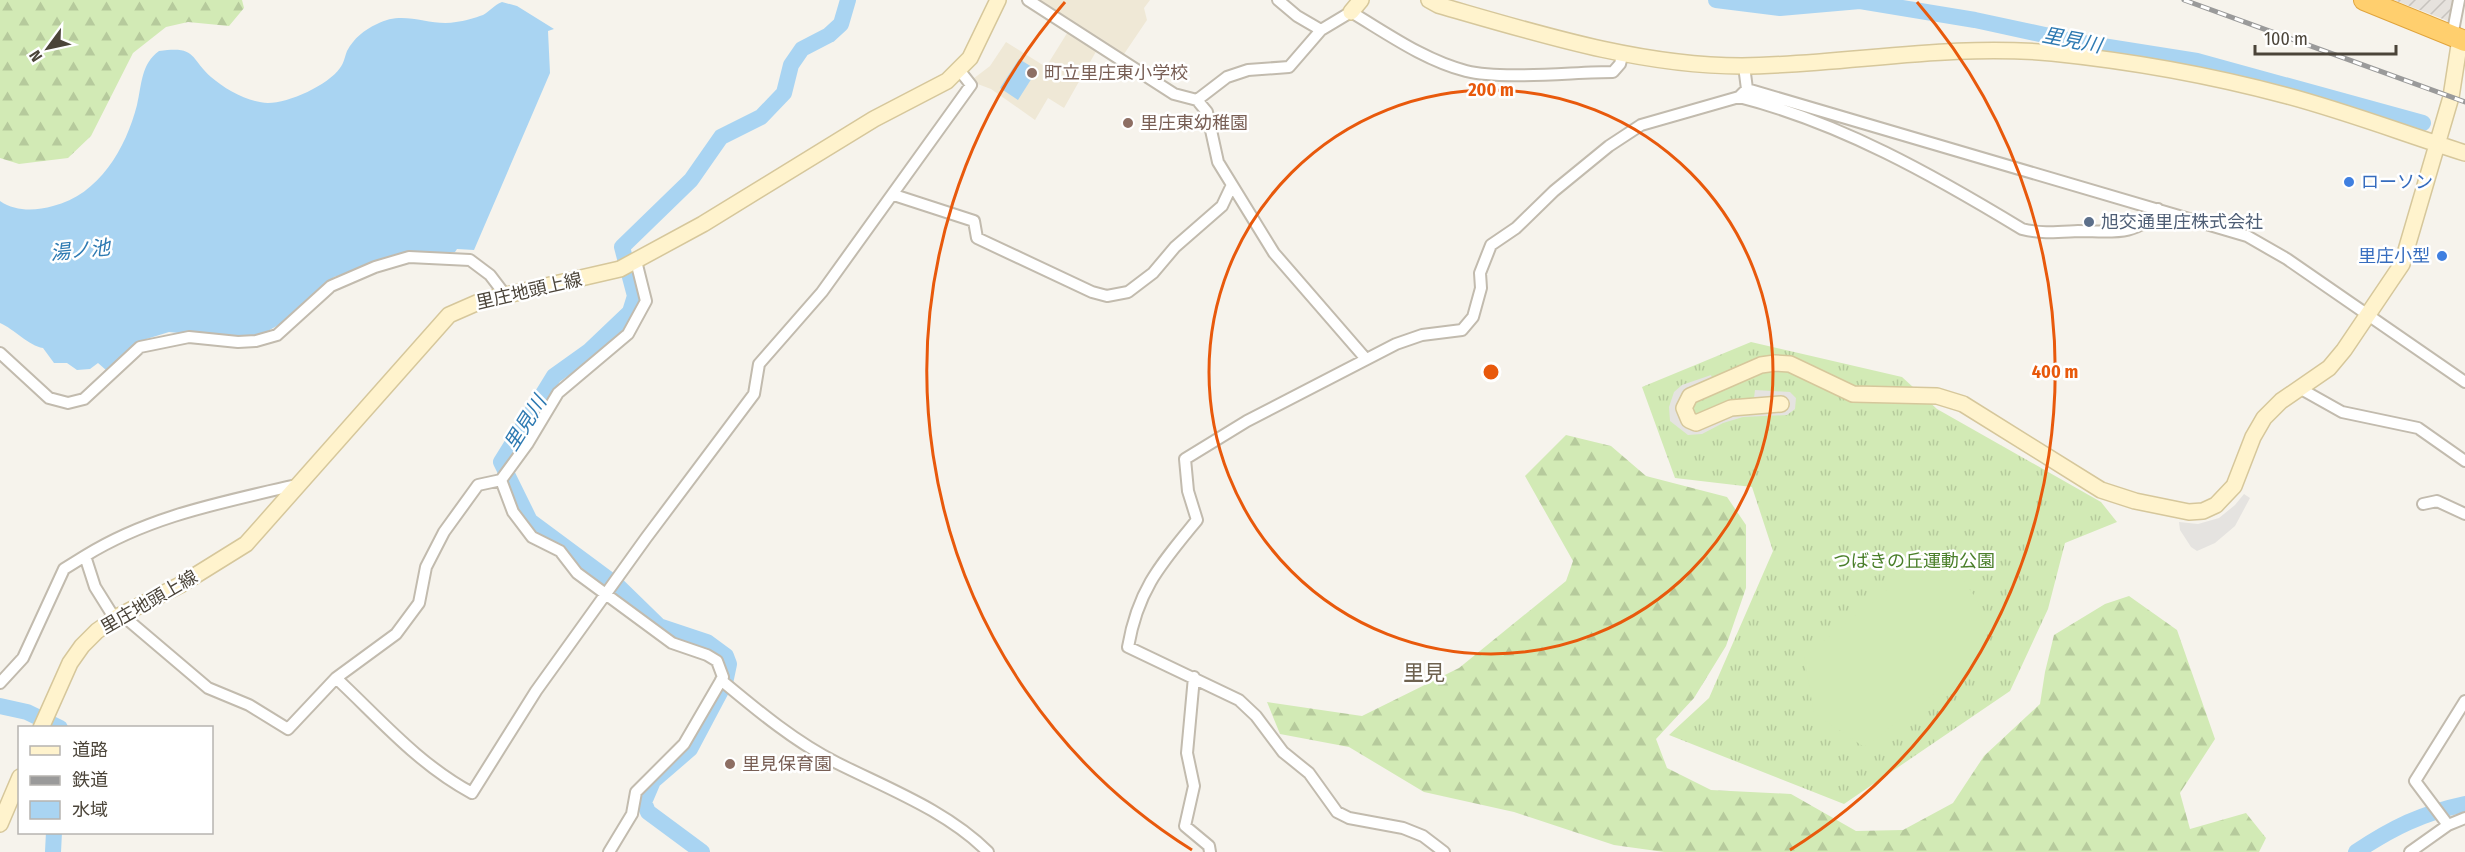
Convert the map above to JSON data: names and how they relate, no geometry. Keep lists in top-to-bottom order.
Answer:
{
  "streets": {
    "street": ["里庄地頭上線"]
  },
  "districts": ["里見"],
  "water": ["里見川", "湯ノ池"],
  "parks": ["つばきの丘運動公園"],
  "places": [
    "町立里庄東小学校",
    "里庄東幼稚園",
    "ローソン",
    "旭交通里庄株式会社",
    "里庄小型",
    "里見保育園"
  ],
  "legend": ["道路", "鉄道", "水域"],
  "scale_bar": "100 m",
  "north": "bottom left",
  "rings": ["200 m", "400 m"]
}
